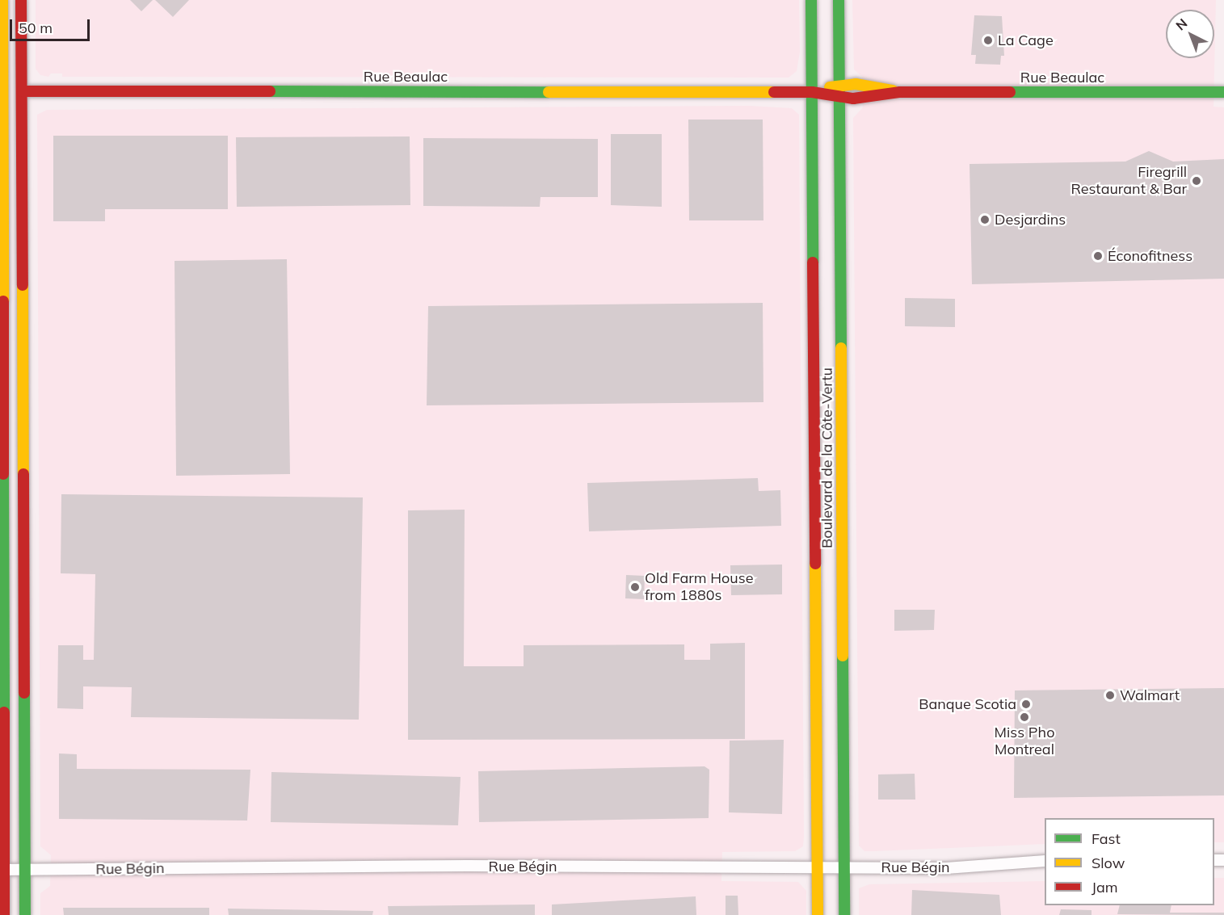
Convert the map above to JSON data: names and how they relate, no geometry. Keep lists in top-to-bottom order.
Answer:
{
  "streets": {
    "street": ["Rue Beaulac", "Boulevard de la Côte-Vertu", "Rue Bégin"]
  },
  "crossings": [
    ["Rue Beaulac", "Boulevard de la Côte-Vertu"],
    ["Boulevard de la Côte-Vertu", "Rue Bégin"]
  ],
  "places": [
    "La Cage",
    "Firegrill Restaurant & Bar",
    "Desjardins",
    "Éconofitness",
    "Old Farm House from 1880s",
    "Walmart",
    "Banque Scotia",
    "Miss Pho Montreal"
  ],
  "legend": ["Fast", "Slow", "Jam"],
  "scale_bar": "50 m",
  "north": "top left"
}
